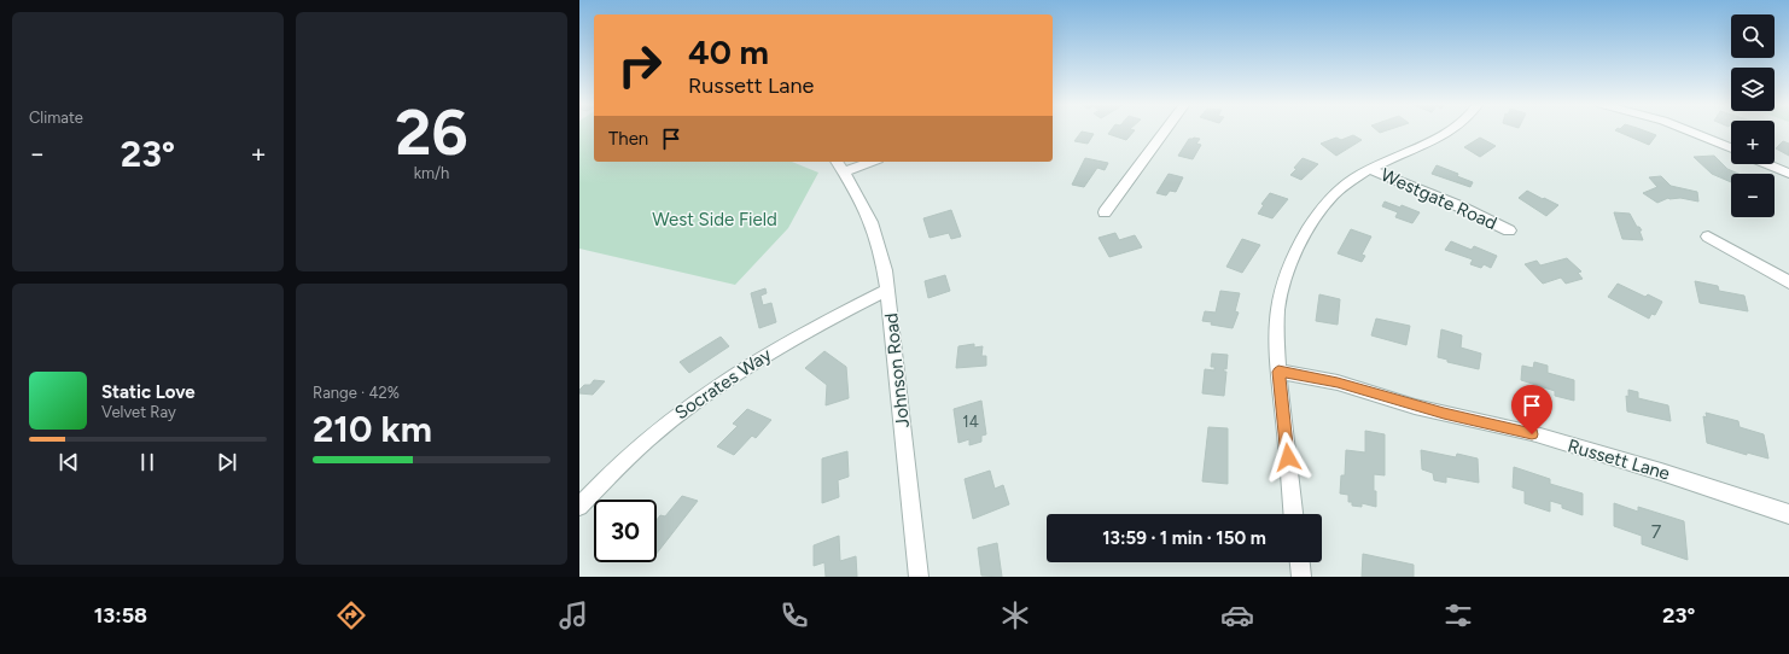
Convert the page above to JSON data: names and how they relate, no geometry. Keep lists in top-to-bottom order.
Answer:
{
  "streets": {
    "street": [
      "Westgate Road",
      "Johnson Road",
      "Socrates Way",
      "Russett Lane"
    ]
  },
  "crossings": [
    ["Johnson Road", "Socrates Way"]
  ],
  "parks": ["West Side Field"],
  "house_numbers": ["14", "7"],
  "page": {
    "tile": [
      "Climate",
      ["26", "km/h"],
      ["Range · 42%", "210 km"]
    ],
    "map_buttons": ["+", "−"],
    "turn": ["40 m", "Russett Lane"],
    "then": "Then",
    "heat": ["−", "23°", "+"],
    "song": ["Static Love", "Velvet Ray"],
    "limit": "30",
    "trip": "13:59 · 1 min · 150 m",
    "tabs": ["13:58", "23°"]
  }
}
